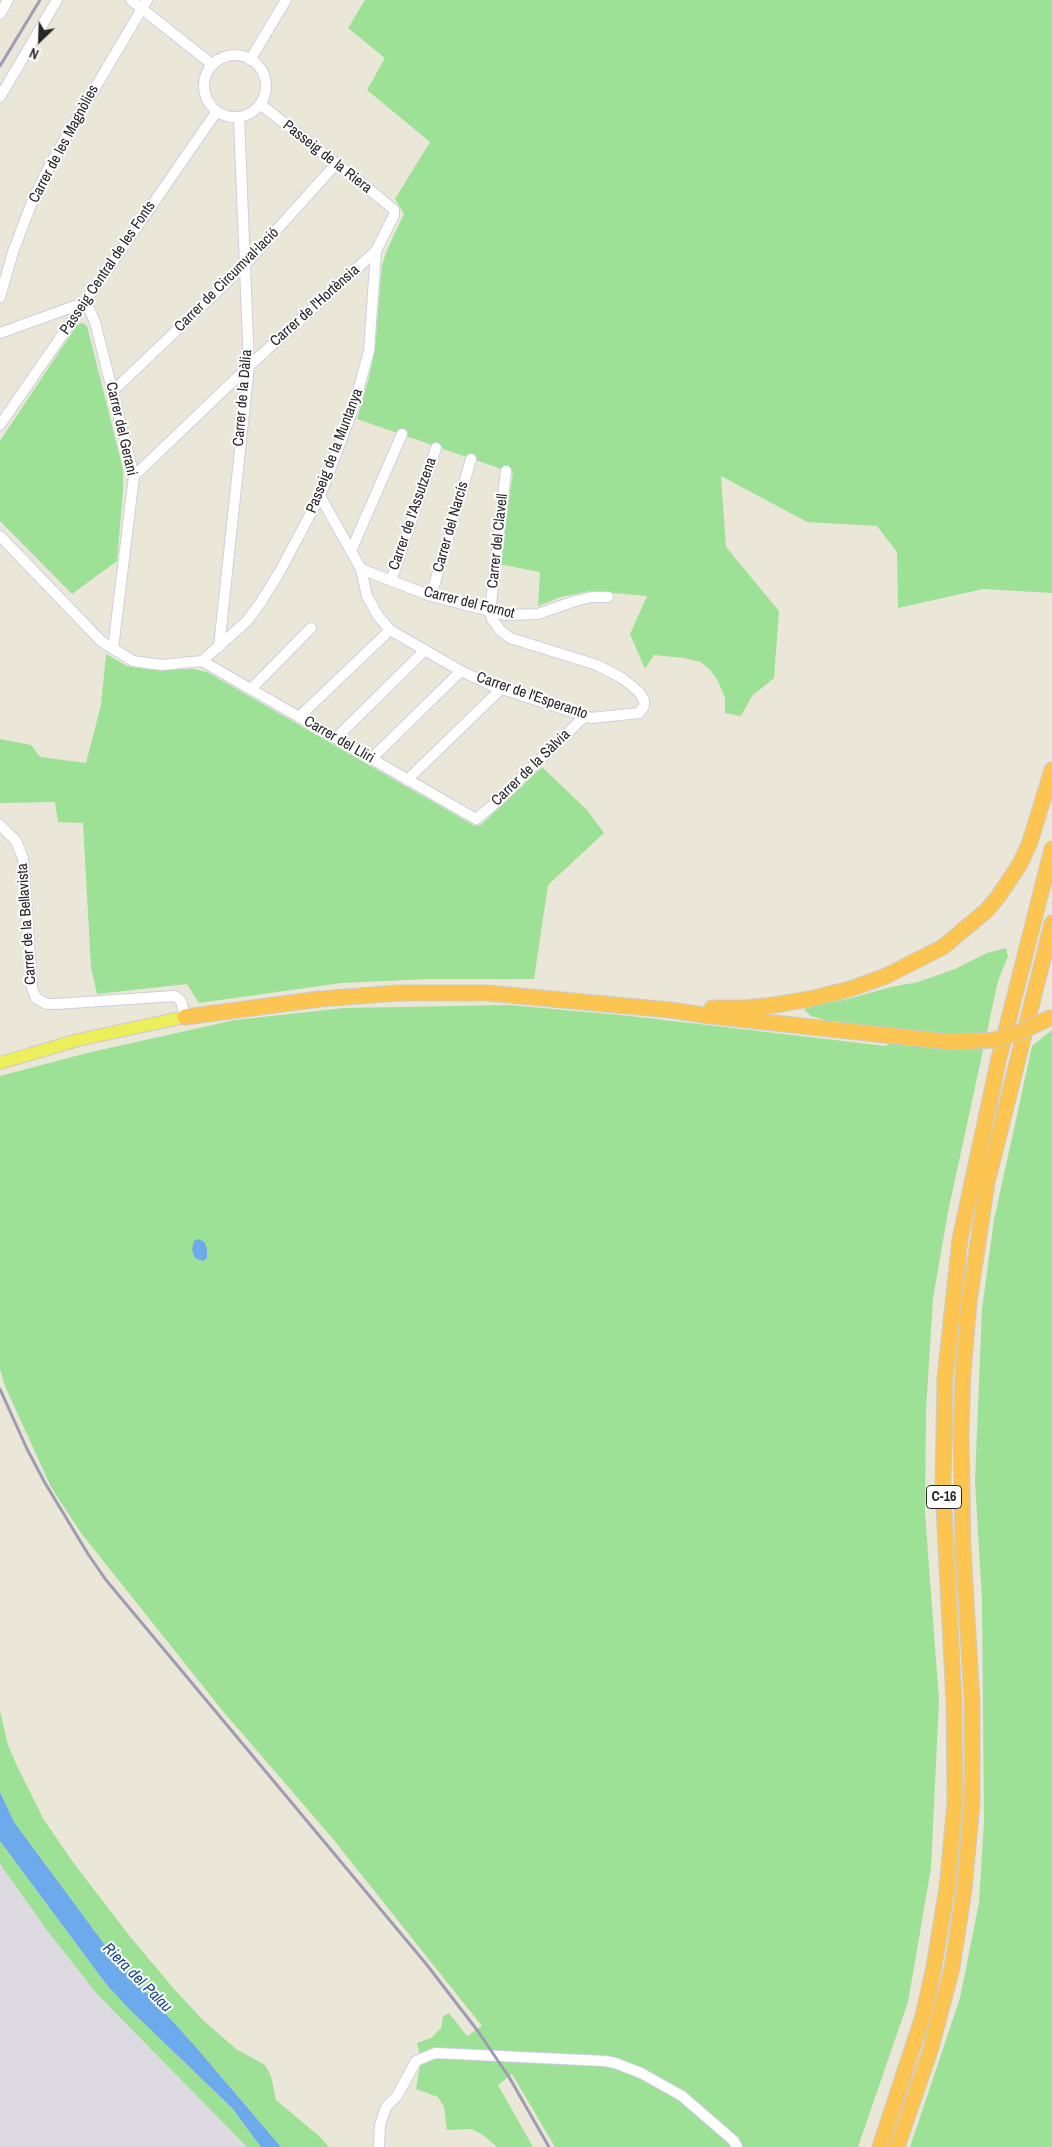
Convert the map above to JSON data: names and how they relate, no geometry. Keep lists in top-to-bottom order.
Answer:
{
  "streets": {
    "highway": ["C-16"],
    "street": [
      "Carrer de les Magnòlies",
      "Passeig de la Riera",
      "Passeig Central de les Fonts",
      "Carrer de Circumval·lació",
      "Carrer de l'Hortènsia",
      "Carrer de la Dàlia",
      "Carrer del Gerani",
      "Passeig de la Muntanya",
      "Carrer de l'Assutzena",
      "Carrer del Narcís",
      "Carrer del Clavell",
      "Carrer del Fornot",
      "Carrer de l'Esperanto",
      "Carrer del Lliri",
      "Carrer de la Sàlvia",
      "Carrer de la Bellavista"
    ]
  },
  "crossings": [
    ["Passeig de la Riera", "Passeig Central de les Fonts"],
    ["Passeig de la Riera", "Carrer de Circumval·lació"],
    ["Passeig de la Riera", "Carrer de l'Hortènsia"],
    ["Passeig de la Riera", "Carrer de la Dàlia"],
    ["Passeig Central de les Fonts", "Carrer de la Dàlia"],
    ["Passeig Central de les Fonts", "Carrer del Gerani"],
    ["Carrer de Circumval·lació", "Carrer de la Dàlia"],
    ["Carrer de Circumval·lació", "Carrer del Gerani"],
    ["Carrer de l'Hortènsia", "Carrer de la Dàlia"],
    ["Carrer de l'Hortènsia", "Carrer del Gerani"],
    ["Carrer de l'Hortènsia", "Passeig de la Muntanya"],
    ["Carrer de la Dàlia", "Passeig de la Muntanya"],
    ["Passeig de la Muntanya", "Carrer de l'Esperanto"],
    ["Passeig de la Muntanya", "Carrer del Lliri"],
    ["Carrer de l'Assutzena", "Carrer del Fornot"],
    ["Carrer del Narcís", "Carrer del Fornot"],
    ["Carrer del Clavell", "Carrer del Fornot"],
    ["Carrer del Clavell", "Carrer de l'Esperanto"],
    ["Carrer del Fornot", "Carrer de l'Esperanto"],
    ["Carrer de l'Esperanto", "Carrer de la Sàlvia"],
    ["Carrer del Lliri", "Carrer de la Sàlvia"]
  ],
  "water": ["Riera del Palau"],
  "north": "bottom left"
}
